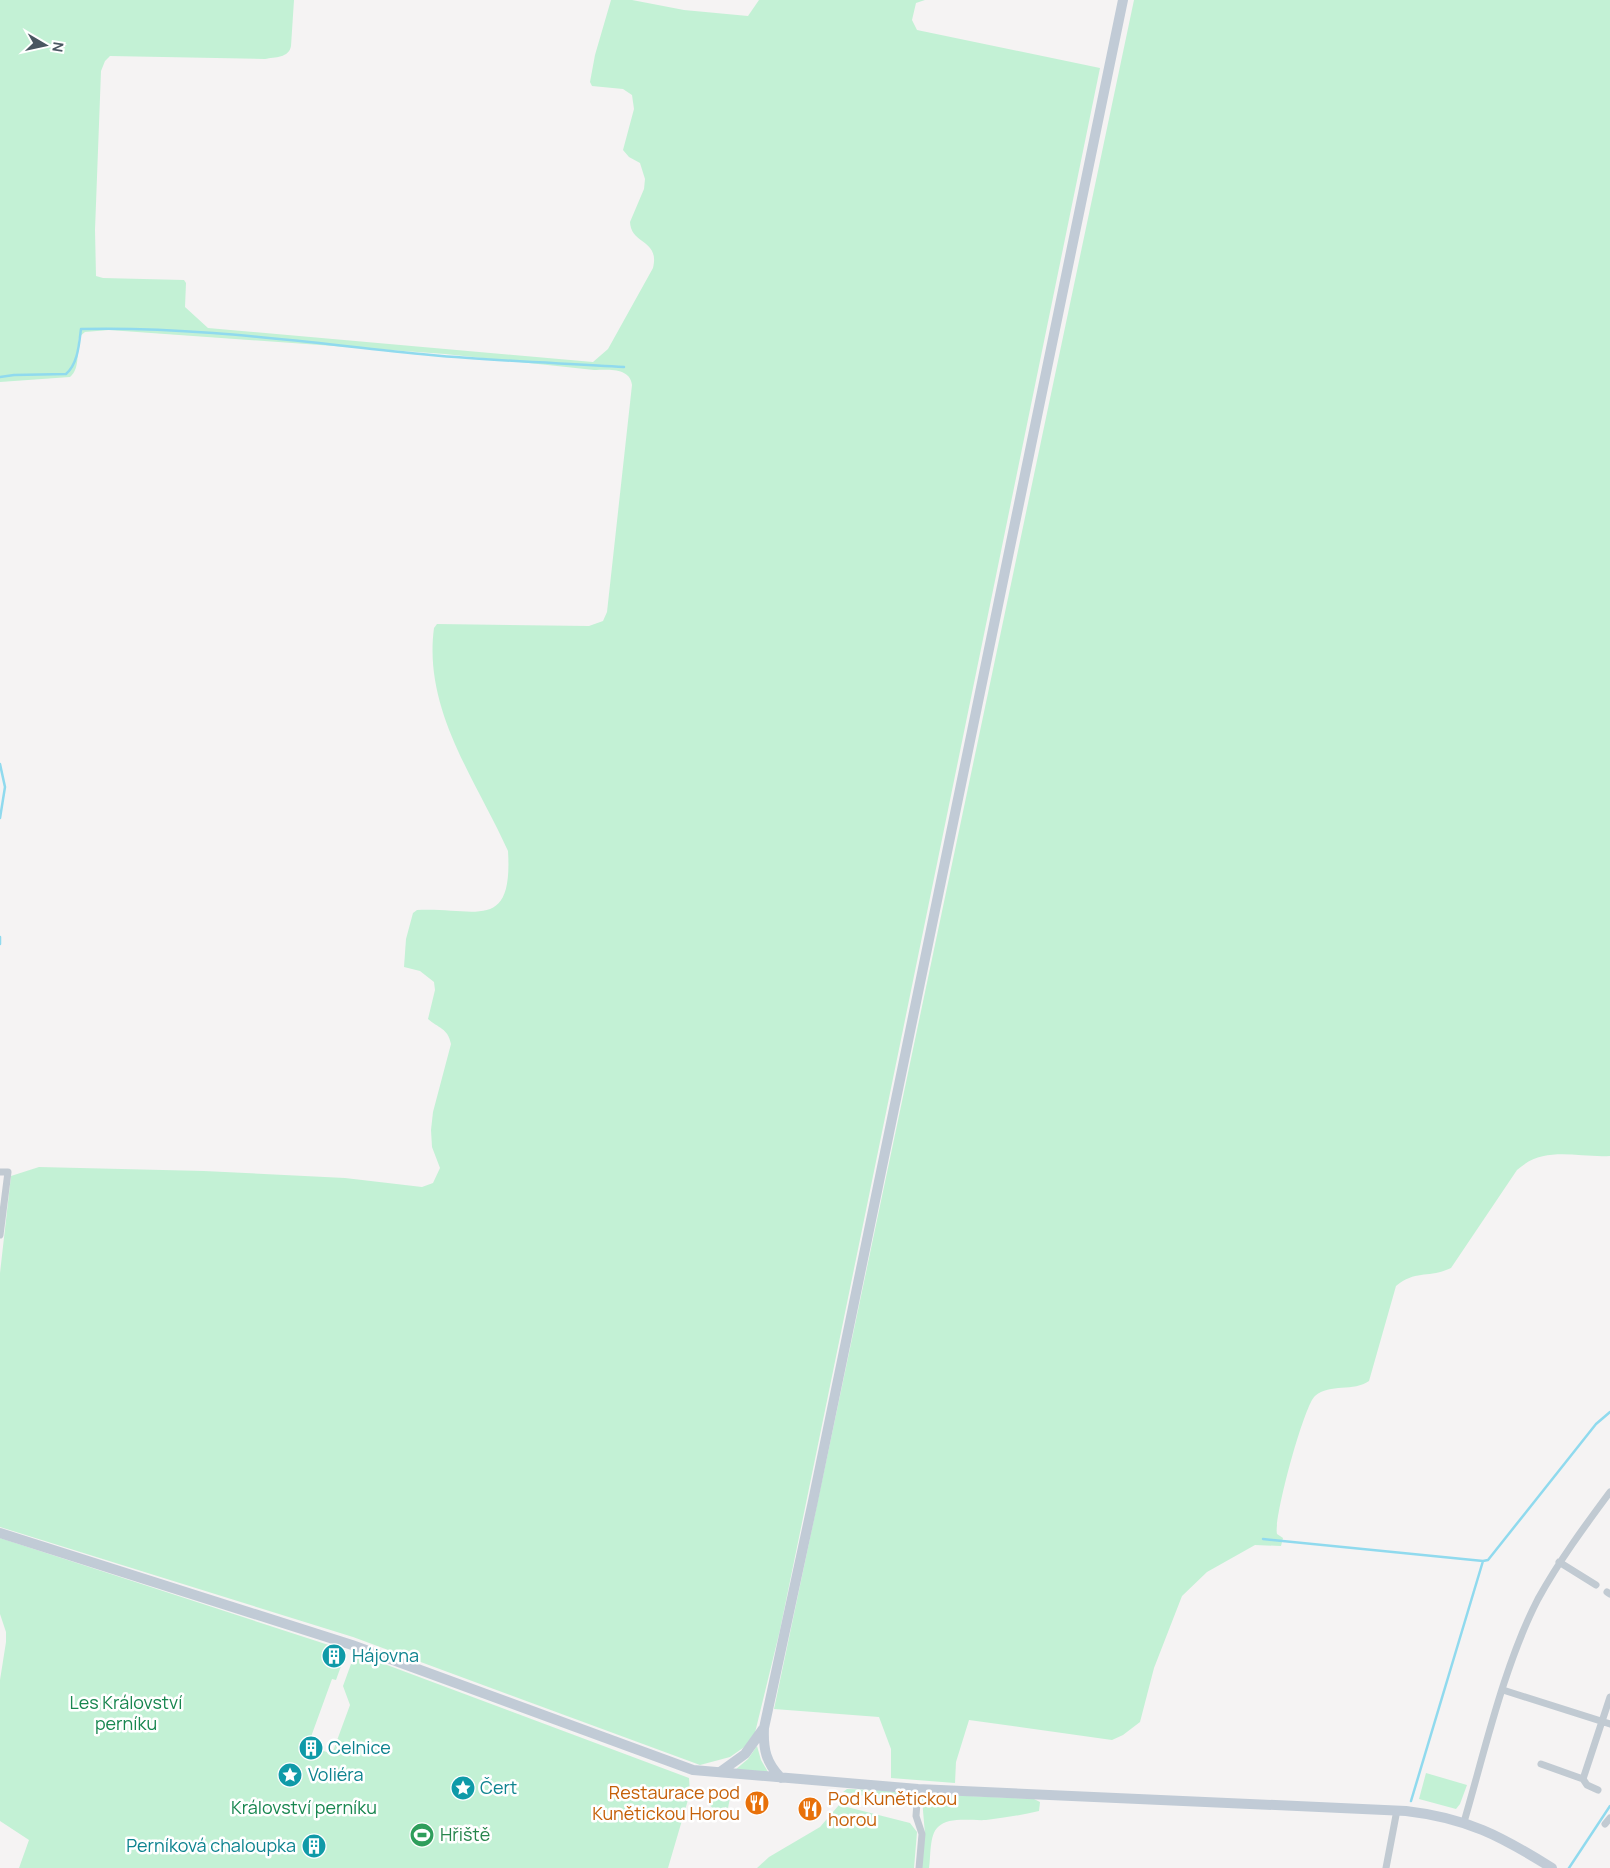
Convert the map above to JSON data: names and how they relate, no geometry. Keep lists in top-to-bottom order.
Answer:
{
  "parks": ["Les Království perníku", "Království perníku"],
  "places": {
    "building": ["Hájovna", "Celnice", "Perníková chaloupka"],
    "place": ["Voliéra", "Čert"],
    "restaurant": ["Restaurace pod Kunětickou Horou", "Pod Kunětickou horou"],
    "sports": ["Hřiště"]
  },
  "north": "right"
}
